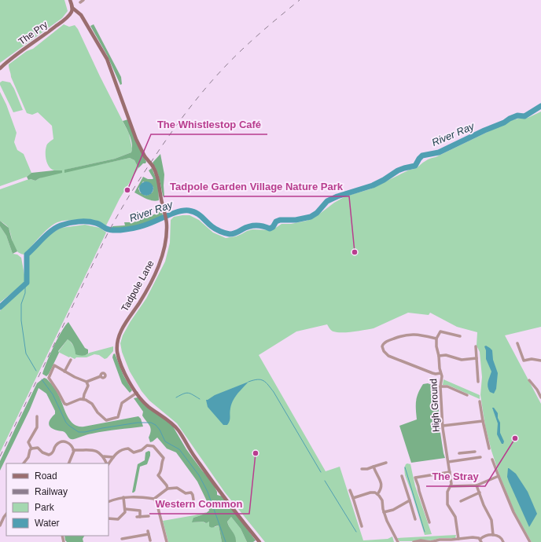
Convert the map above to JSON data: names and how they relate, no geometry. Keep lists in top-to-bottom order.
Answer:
{
  "streets": {
    "street": ["The Pry", "Tadpole Lane", "High Ground"]
  },
  "crossings": [
    ["The Pry", "Tadpole Lane"]
  ],
  "water": ["River Ray"],
  "places": [
    "The Whistlestop Café",
    "Tadpole Garden Village Nature Park",
    "The Stray",
    "Western Common"
  ],
  "legend": [
    "Road",
    "Railway",
    "Park",
    "Water"
  ]
}
